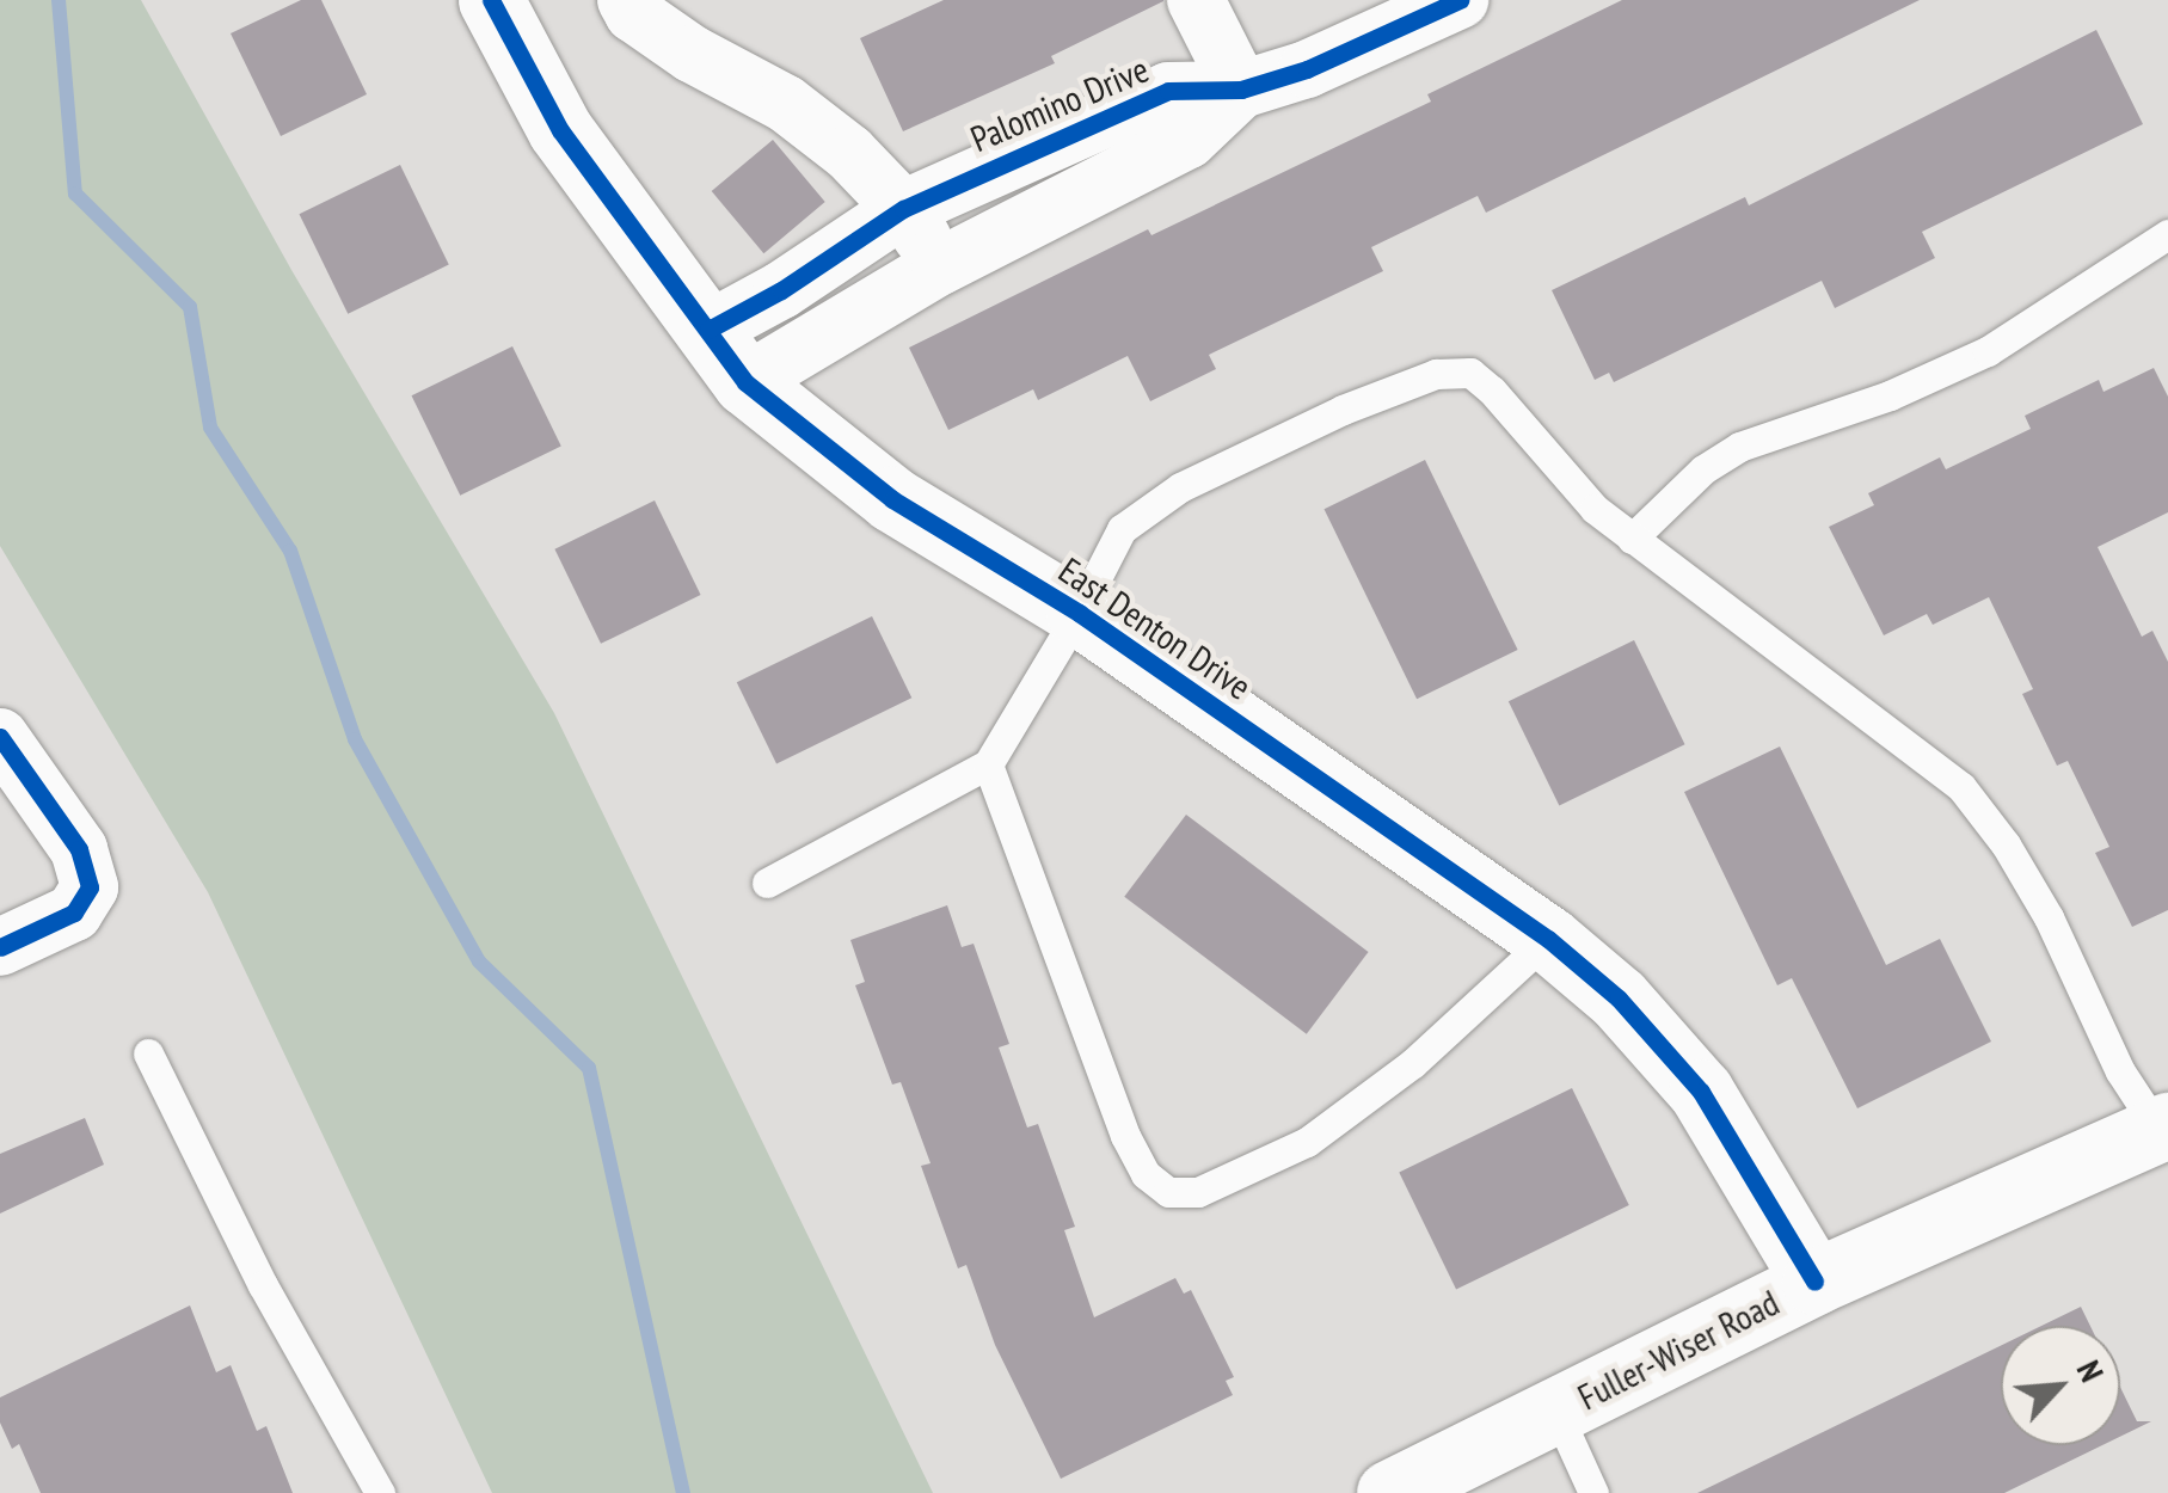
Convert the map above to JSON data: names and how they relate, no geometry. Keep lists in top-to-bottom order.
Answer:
{
  "streets": {
    "street": ["Palomino Drive", "East Denton Drive", "Fuller-Wiser Road"]
  },
  "crossings": [
    ["Palomino Drive", "East Denton Drive"],
    ["East Denton Drive", "Fuller-Wiser Road"]
  ],
  "north": "top right"
}
